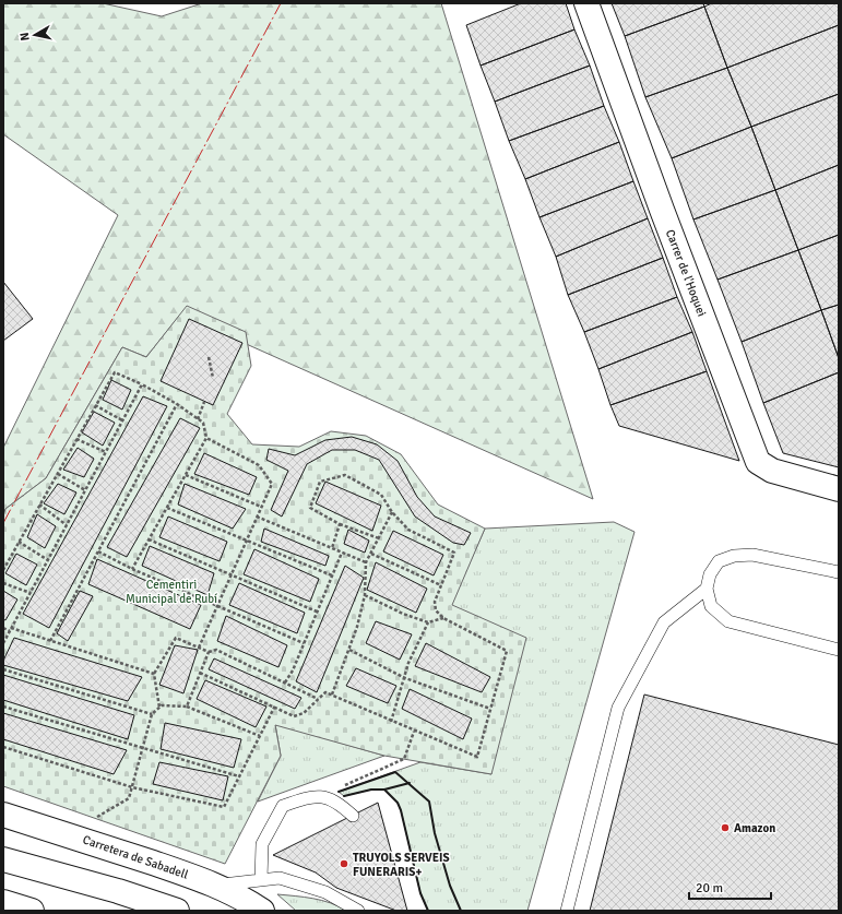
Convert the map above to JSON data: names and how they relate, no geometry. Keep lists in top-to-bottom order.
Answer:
{
  "streets": {
    "street": ["Carrer de l'Hoquei", "Carretera de Sabadell"]
  },
  "parks": ["Cementiri Municipal de Rubí"],
  "places": ["Amazon", "TRUYOLS SERVEIS FUNERARIS+"],
  "scale_bar": "20 m",
  "north": "left"
}
